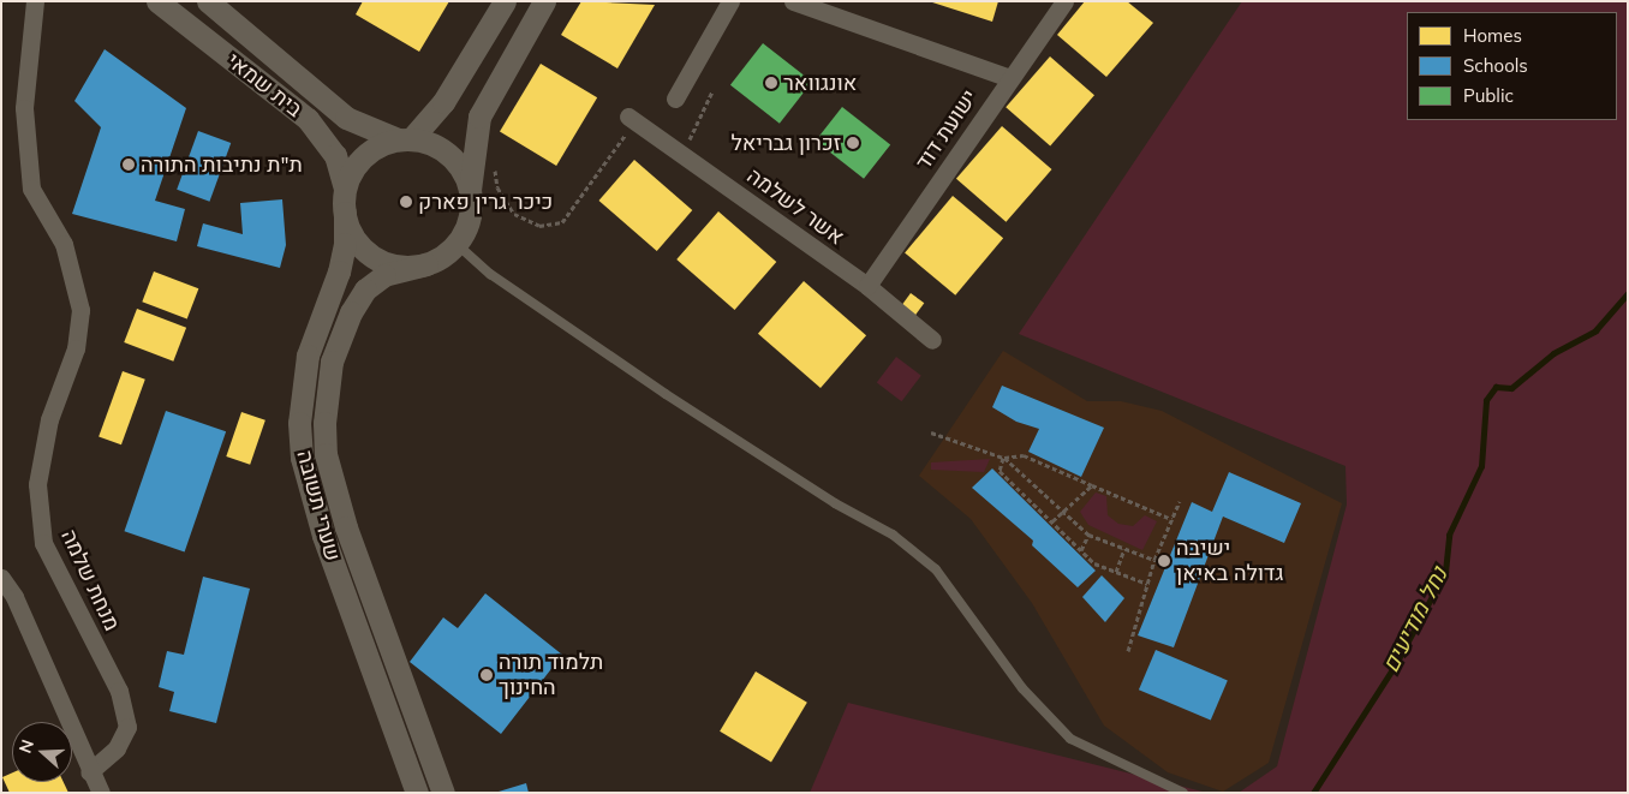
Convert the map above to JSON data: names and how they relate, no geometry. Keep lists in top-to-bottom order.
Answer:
{
  "streets": {
    "street": [
      "בית שמאי",
      "ישועת דוד",
      "אשר לשלמה",
      "שערי תשובה",
      "מנחת שלמה"
    ]
  },
  "crossings": [
    ["בית שמאי", "שערי תשובה"],
    ["ישועת דוד", "אשר לשלמה"]
  ],
  "water": ["נחל מודיעים"],
  "places": [
    "אונגוואר",
    "זכרון גבריאל",
    "ת\"ת נתיבות התורה",
    "כיכר גרין פארק",
    "ישיבה גדולה באיאן",
    "תלמוד תורה החינוך"
  ],
  "legend": ["Homes", "Schools", "Public"],
  "north": "left"
}
